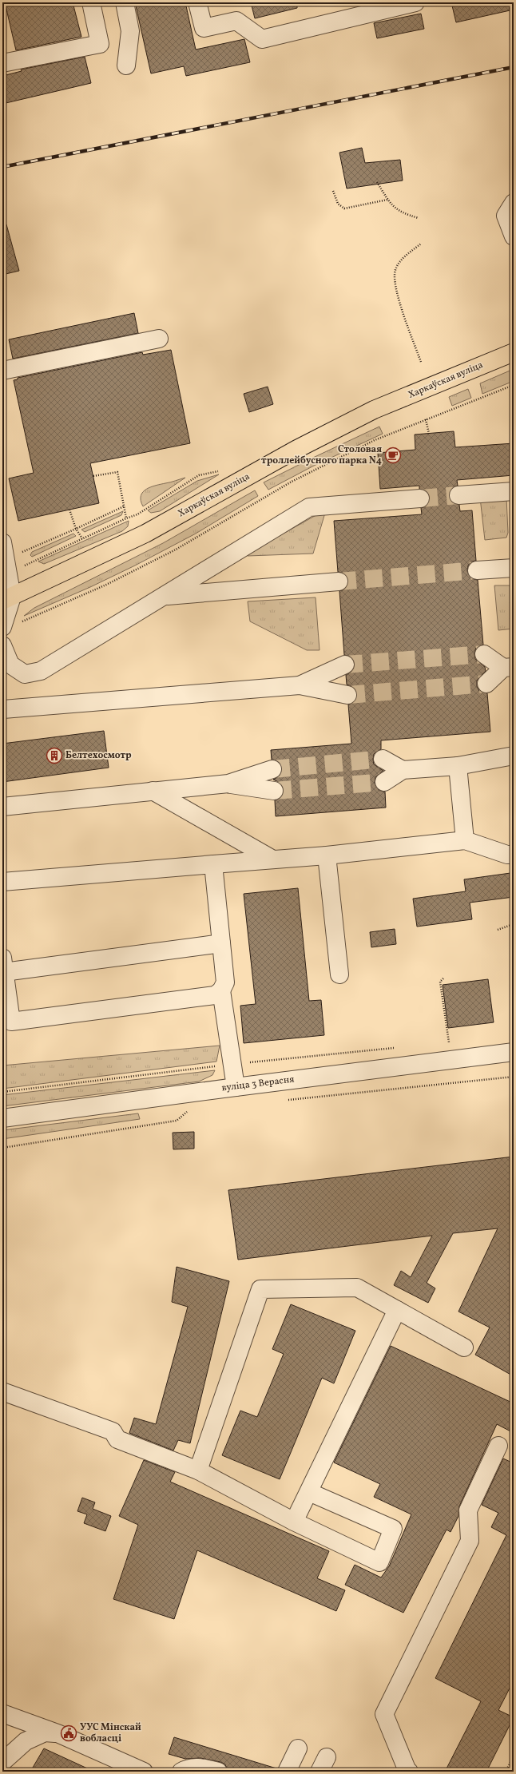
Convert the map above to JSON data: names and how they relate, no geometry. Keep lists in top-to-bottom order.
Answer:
{
  "streets": {
    "main road": ["Харкаўская вуліца"],
    "street": ["вуліца 3 Верасня"]
  },
  "places": {
    "cafe": ["Столовая троллейбусного парка N4"],
    "building": ["Белтехосмотр"],
    "public building": ["УУС Мінскай вобласці"]
  }
}
